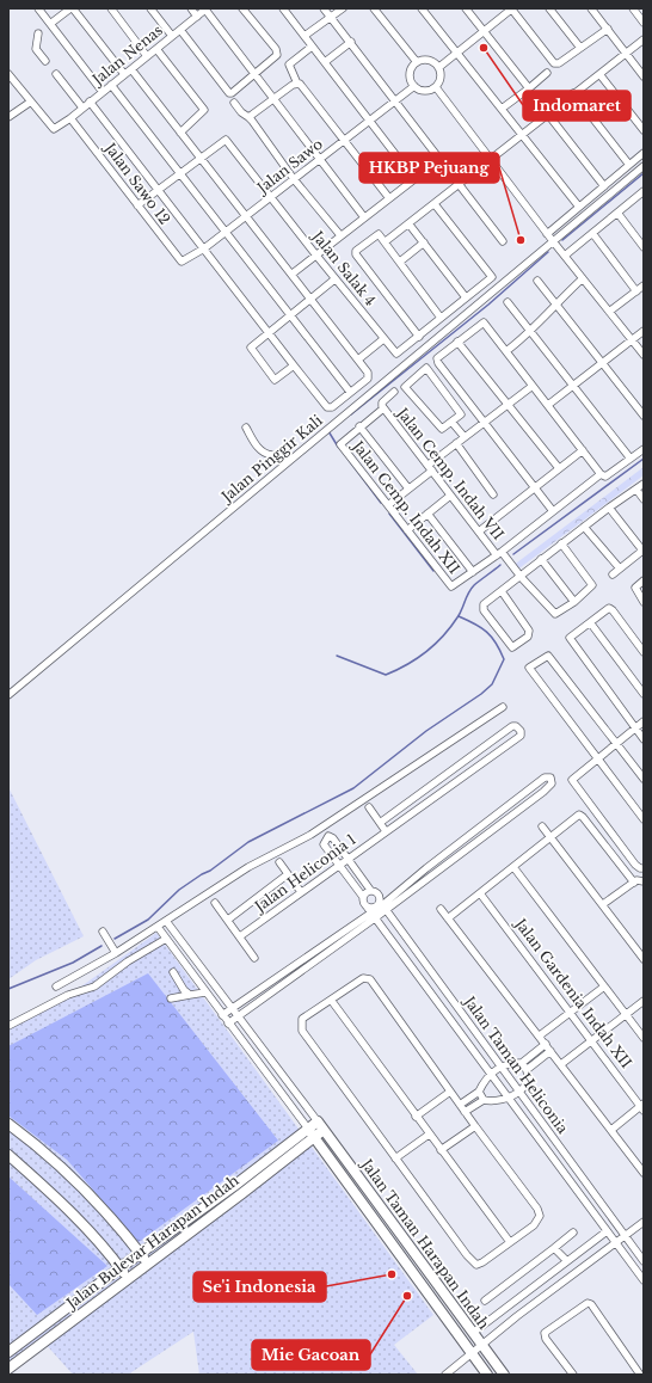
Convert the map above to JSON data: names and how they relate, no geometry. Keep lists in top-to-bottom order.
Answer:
{
  "streets": {
    "street": [
      "Jalan Nenas",
      "Jalan Sawo",
      "Jalan Sawo 12",
      "Jalan Salak 4",
      "Jalan Pinggir Kali",
      "Jalan Cemp. Indah VII",
      "Jalan Cemp. Indah XII",
      "Jalan Heliconia 1",
      "Jalan Gardenia Indah XII",
      "Jalan Taman Heliconia",
      "Jalan Bulevar Harapan Indah",
      "Jalan Taman Harapan Indah"
    ]
  },
  "crossings": [
    ["Jalan Nenas", "Jalan Sawo 12"],
    ["Jalan Sawo", "Jalan Sawo 12"],
    ["Jalan Sawo", "Jalan Salak 4"],
    ["Jalan Cemp. Indah VII", "Jalan Cemp. Indah XII"],
    ["Jalan Bulevar Harapan Indah", "Jalan Taman Harapan Indah"]
  ],
  "places": [
    "Indomaret",
    "HKBP Pejuang",
    "Se'i Indonesia",
    "Mie Gacoan"
  ]
}
